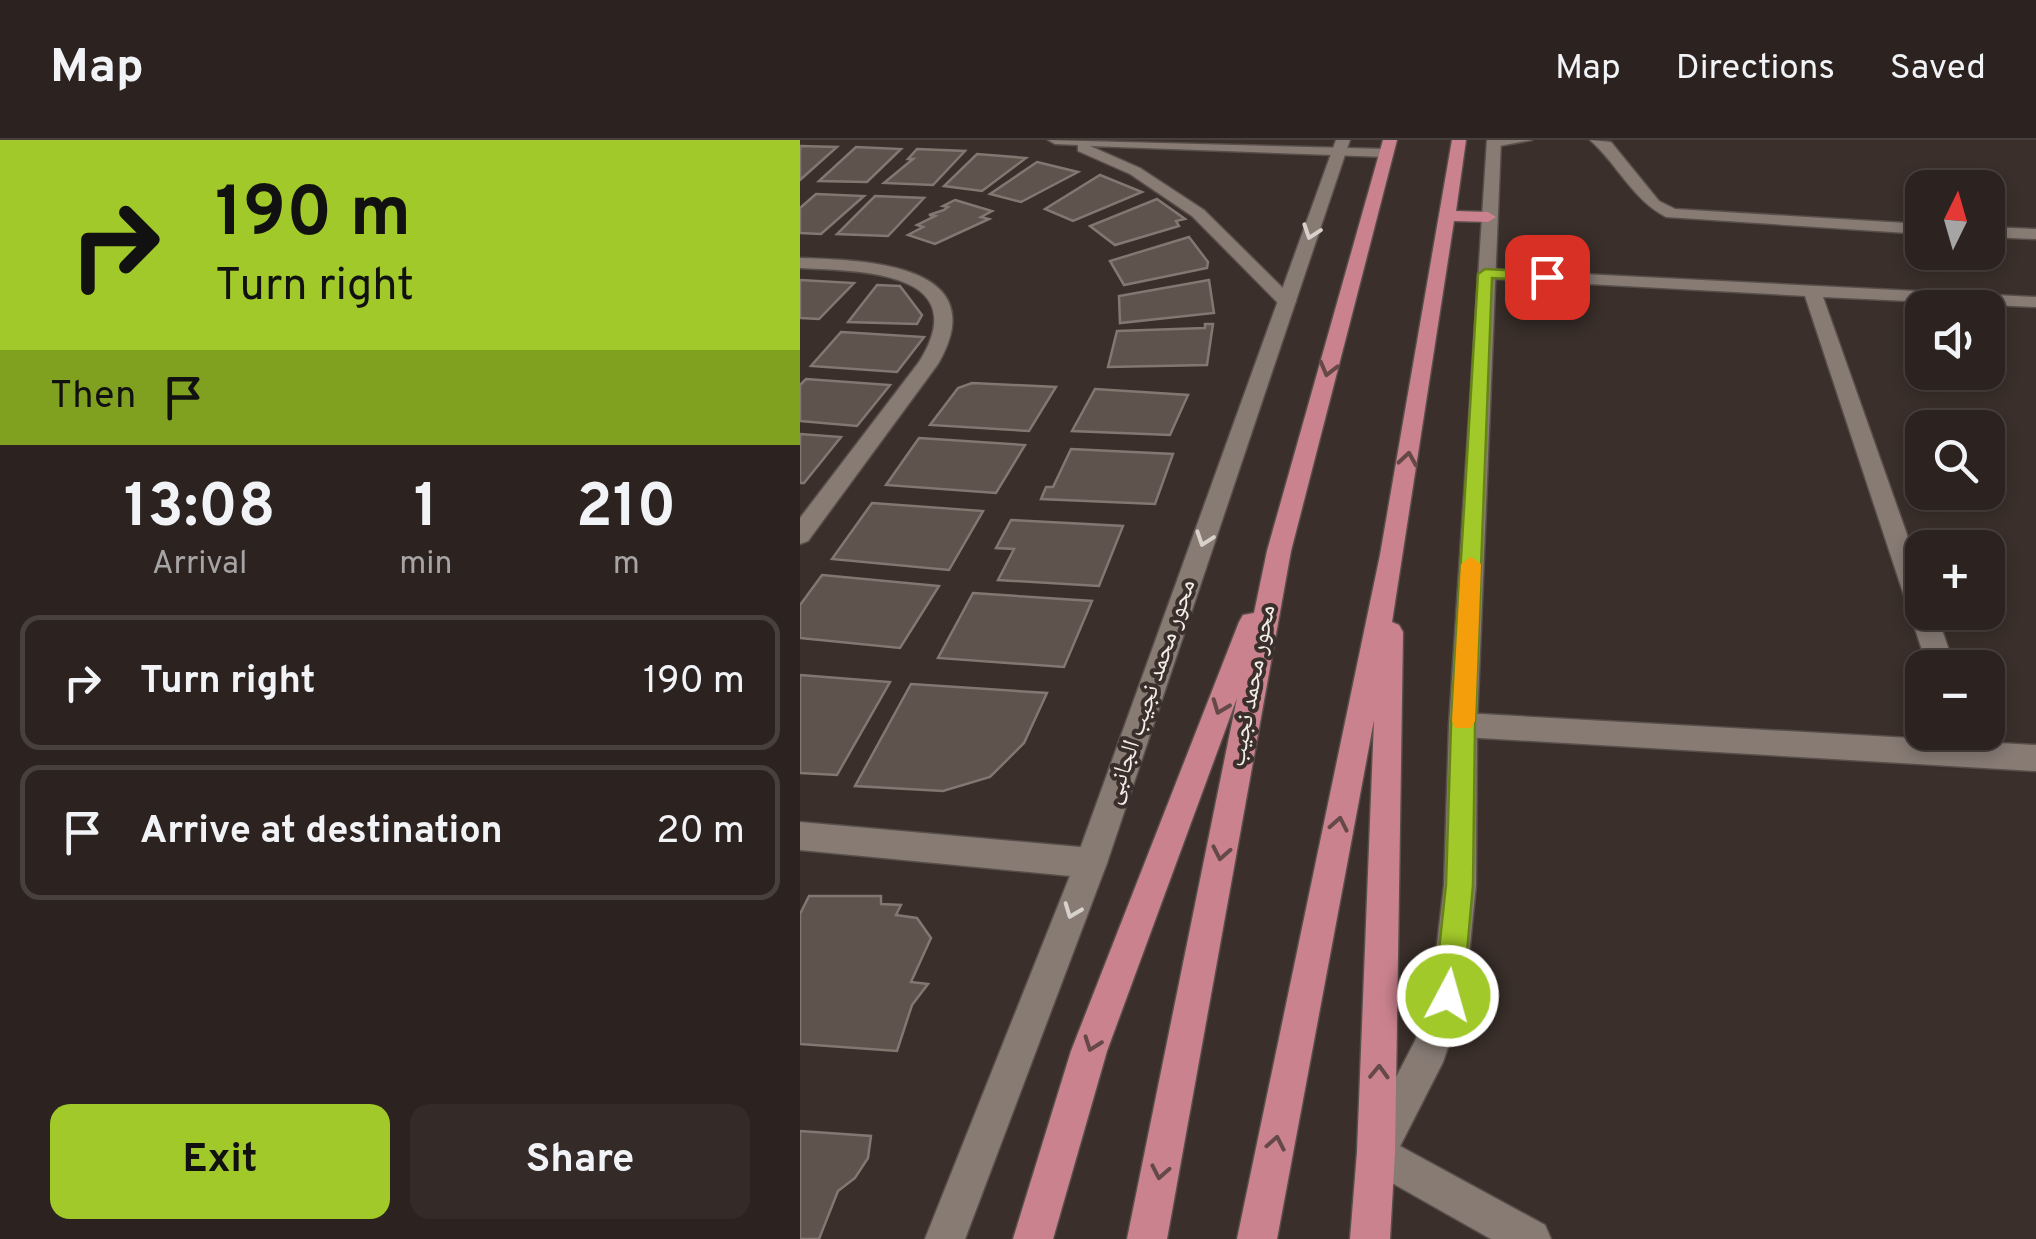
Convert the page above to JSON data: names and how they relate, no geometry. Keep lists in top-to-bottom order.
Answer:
{
  "streets": {
    "main road": ["محور محمد نجيب"],
    "street": ["محور محمد نجيب الجانبى"]
  },
  "one_way": ["محور محمد نجيب الجانبى"],
  "north": "top",
  "page": {
    "header": "Map",
    "nav": ["Map", "Directions", "Saved"],
    "turn": ["190 m", "Turn right"],
    "map_buttons": ["+", "−"],
    "then": "Then",
    "eta": [
      "13:08",
      "Arrival",
      "1",
      "min",
      "210",
      "m"
    ],
    "list": [
      {
        "name": "Turn right",
        "value": "190 m"
      },
      {
        "name": "Arrive at destination",
        "value": "20 m"
      }
    ],
    "buttons": ["Exit", "Share"]
  }
}
